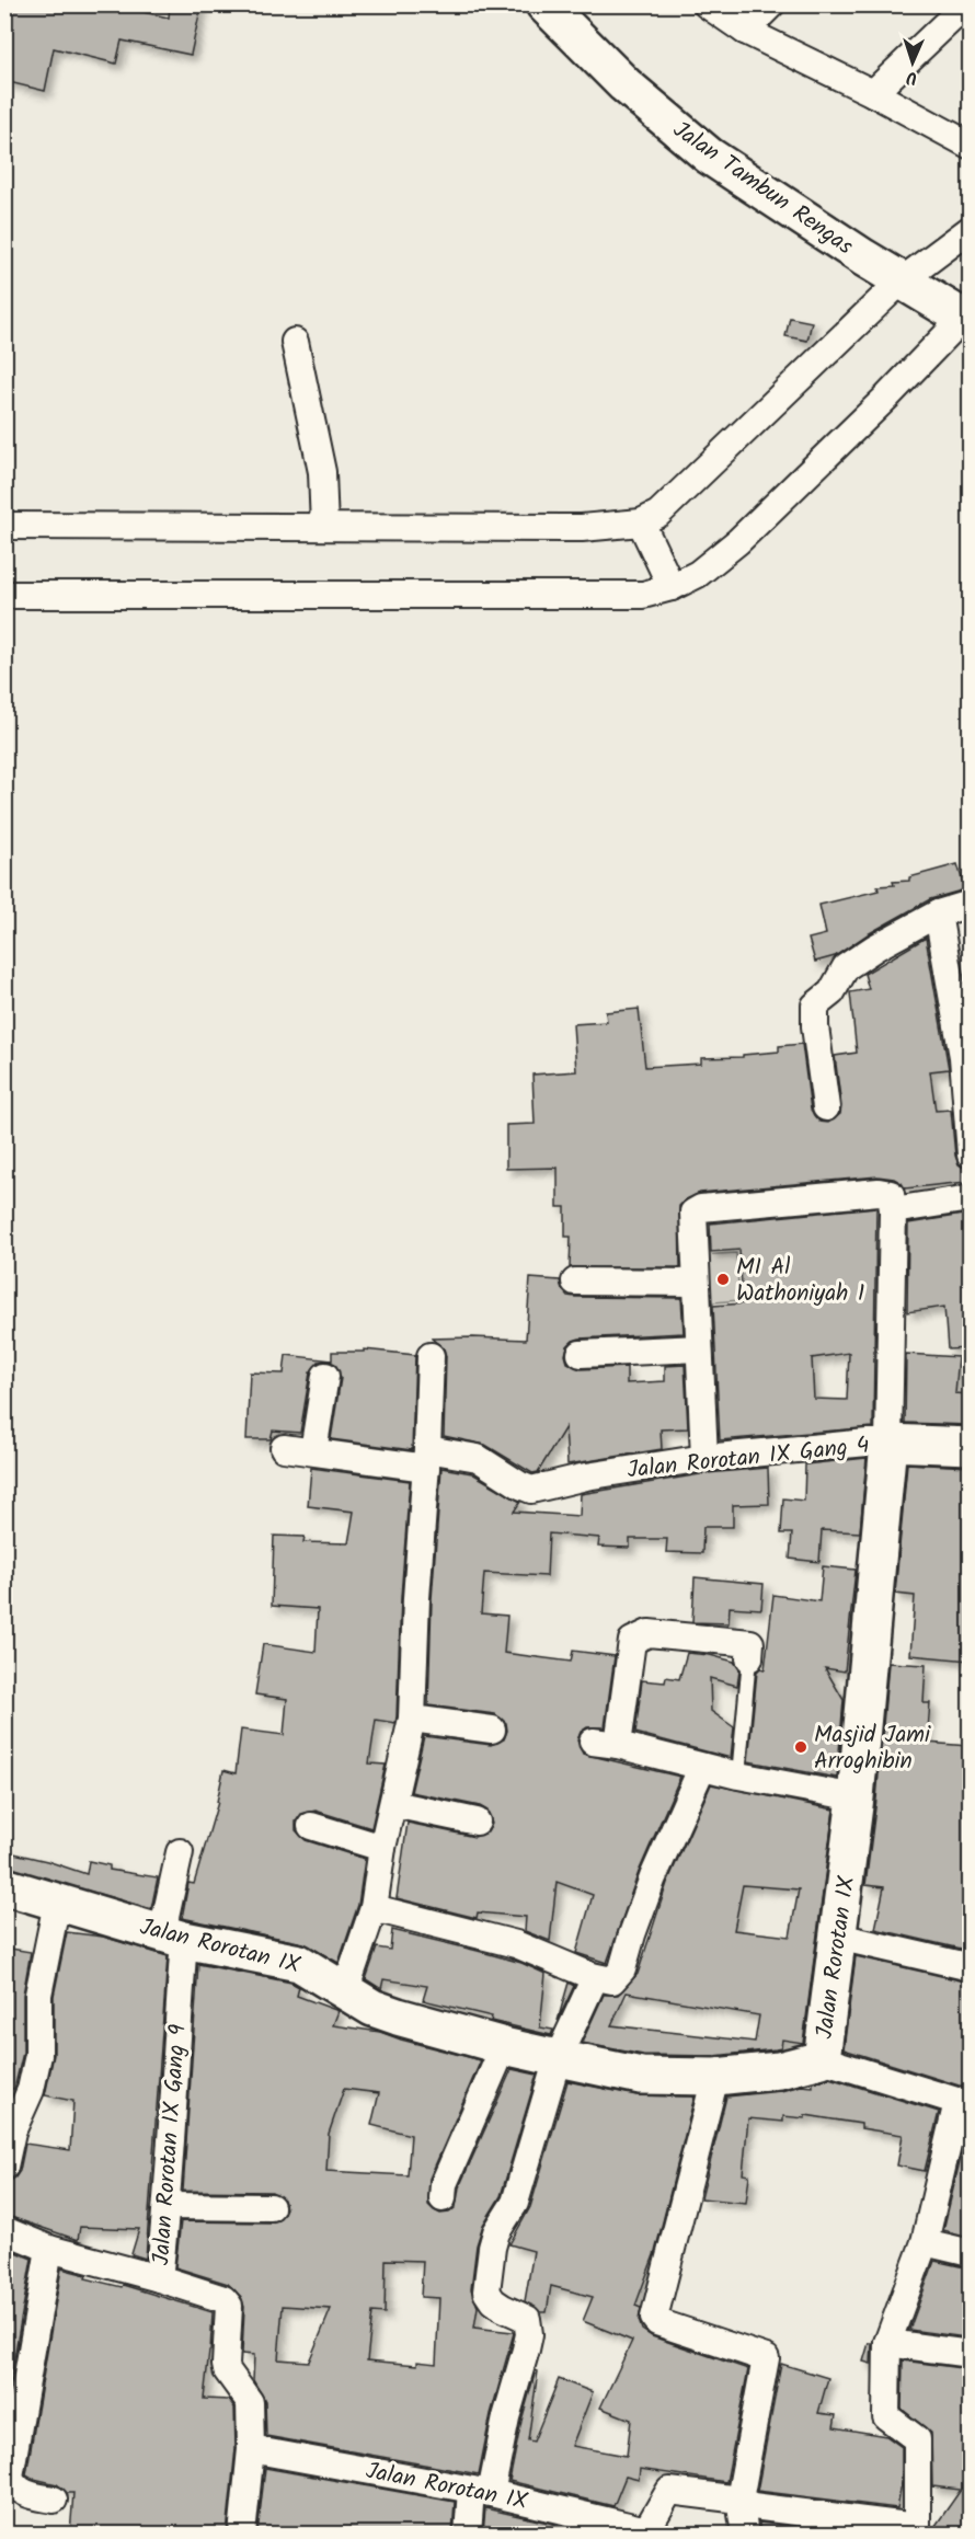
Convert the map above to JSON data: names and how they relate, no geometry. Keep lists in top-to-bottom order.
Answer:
{
  "streets": {
    "street": [
      "Jalan Tambun Rengas",
      "Jalan Rorotan IX Gang 4",
      "Jalan Rorotan IX",
      "Jalan Rorotan IX Gang 9"
    ]
  },
  "crossings": [
    ["Jalan Rorotan IX Gang 4", "Jalan Rorotan IX"],
    ["Jalan Rorotan IX", "Jalan Rorotan IX Gang 9"]
  ],
  "places": ["MI Al Wathoniyah 1", "Masjid Jami Arroghibin"],
  "north": "bottom"
}
